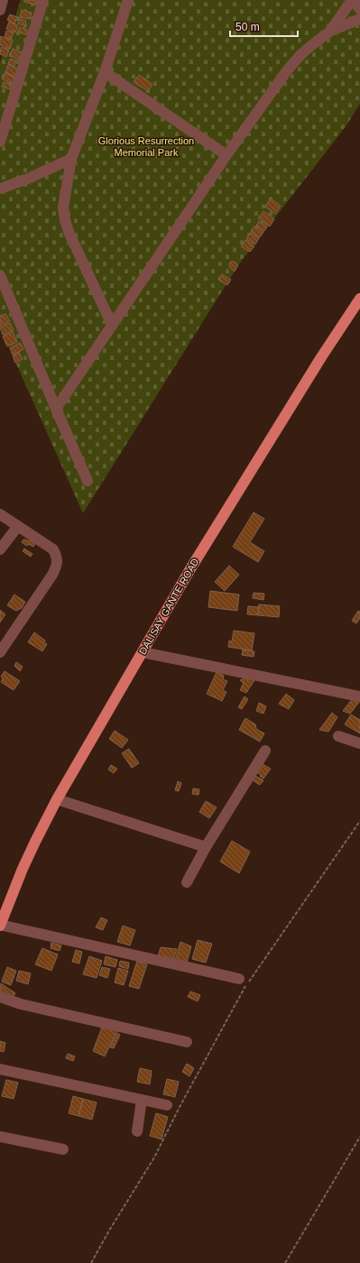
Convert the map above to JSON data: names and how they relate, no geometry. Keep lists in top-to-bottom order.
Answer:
{
  "streets": {
    "main road": ["DALISAY GANTE ROAD"]
  },
  "parks": ["Glorious Resurrection Memorial Park"],
  "scale_bar": "50 m"
}
